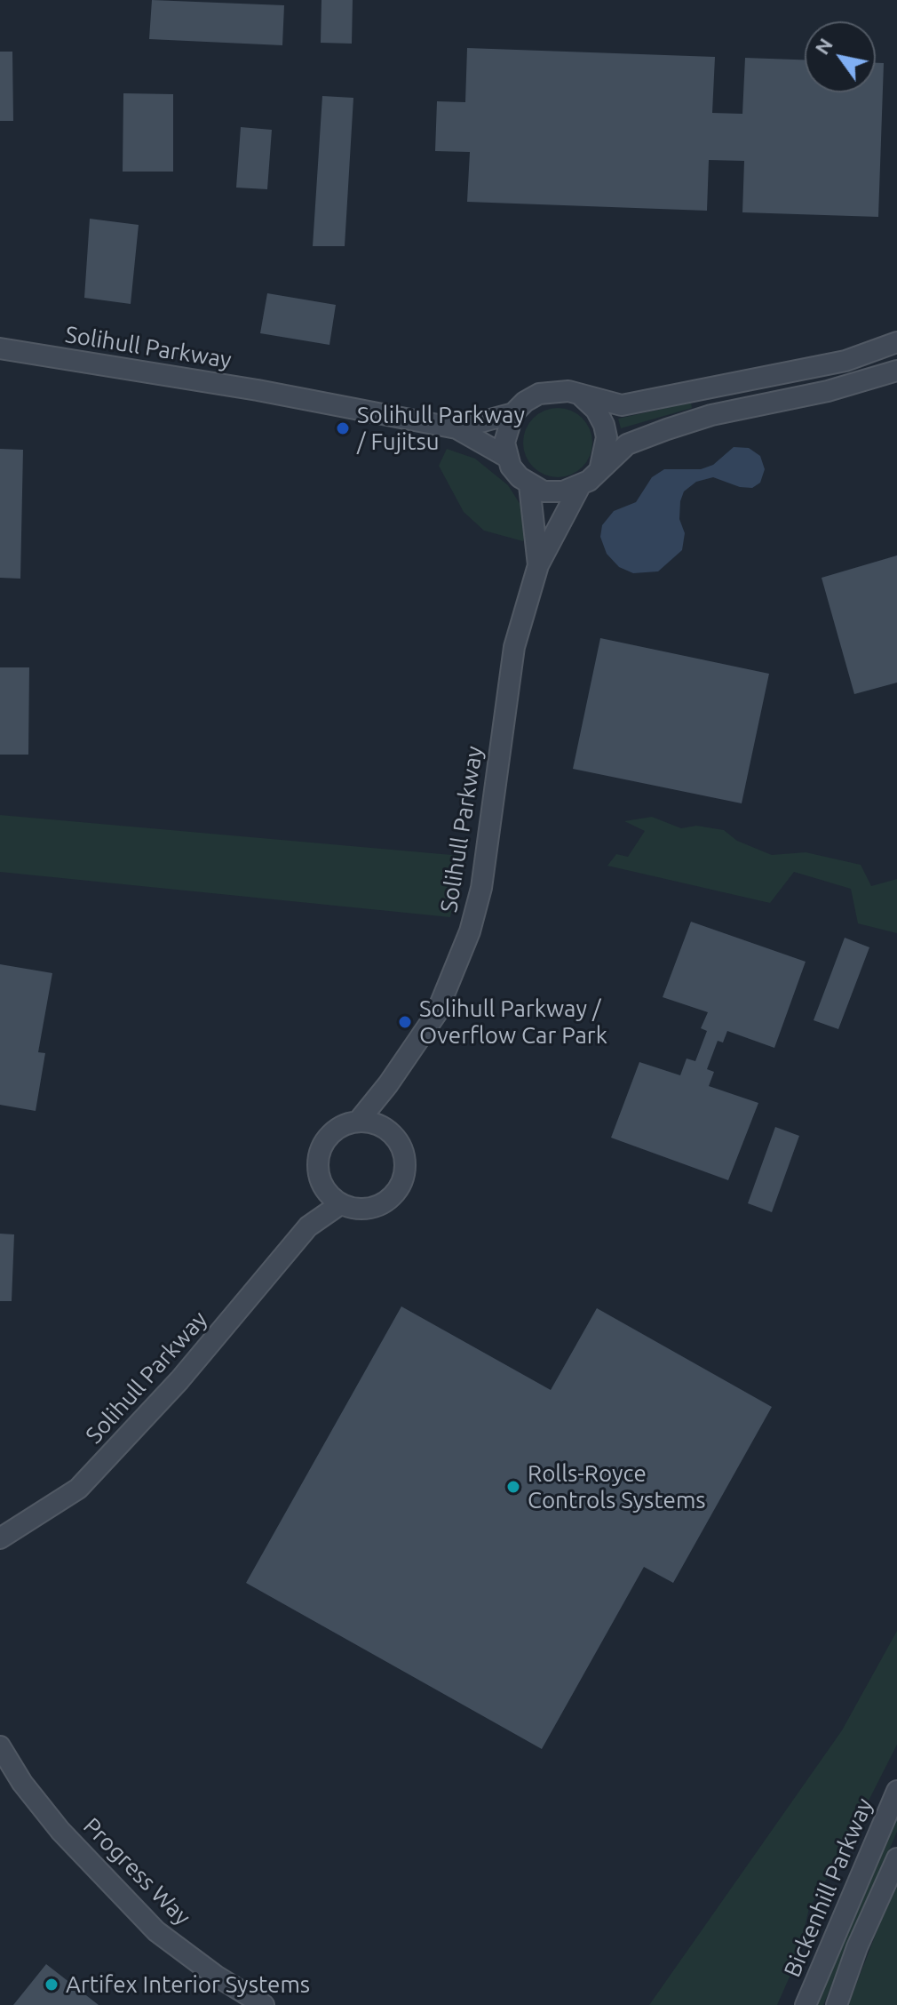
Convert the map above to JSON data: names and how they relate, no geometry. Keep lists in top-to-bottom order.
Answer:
{
  "streets": {
    "street": ["Solihull Parkway", "Progress Way", "Bickenhill Parkway"]
  },
  "places": [
    "Solihull Parkway / Fujitsu",
    "Solihull Parkway / Overflow Car Park",
    "Rolls-Royce Controls Systems",
    "Artifex Interior Systems"
  ],
  "north": "top left"
}
